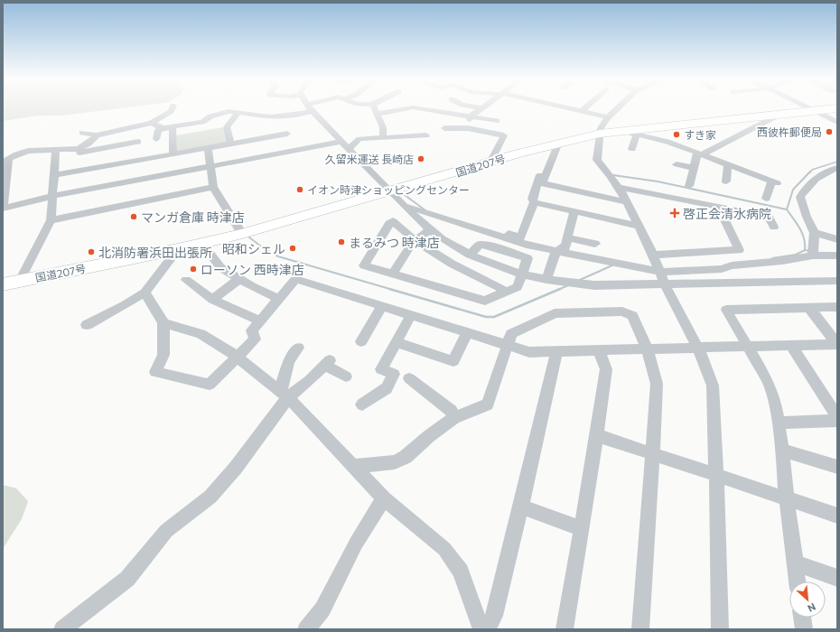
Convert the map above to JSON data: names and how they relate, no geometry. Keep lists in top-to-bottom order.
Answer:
{
  "streets": {
    "highway": ["国道207号"]
  },
  "places": {
    "other": [
      "西彼杵郵便局",
      "すき家",
      "久留米運送 長崎店",
      "イオン時津ショッピングセンター",
      "マンガ倉庫 時津店",
      "まるみつ 時津店",
      "昭和シェル",
      "北消防署浜田出張所",
      "ローソン 西時津店"
    ],
    "health": ["啓正会清水病院"]
  },
  "north": "bottom right"
}
